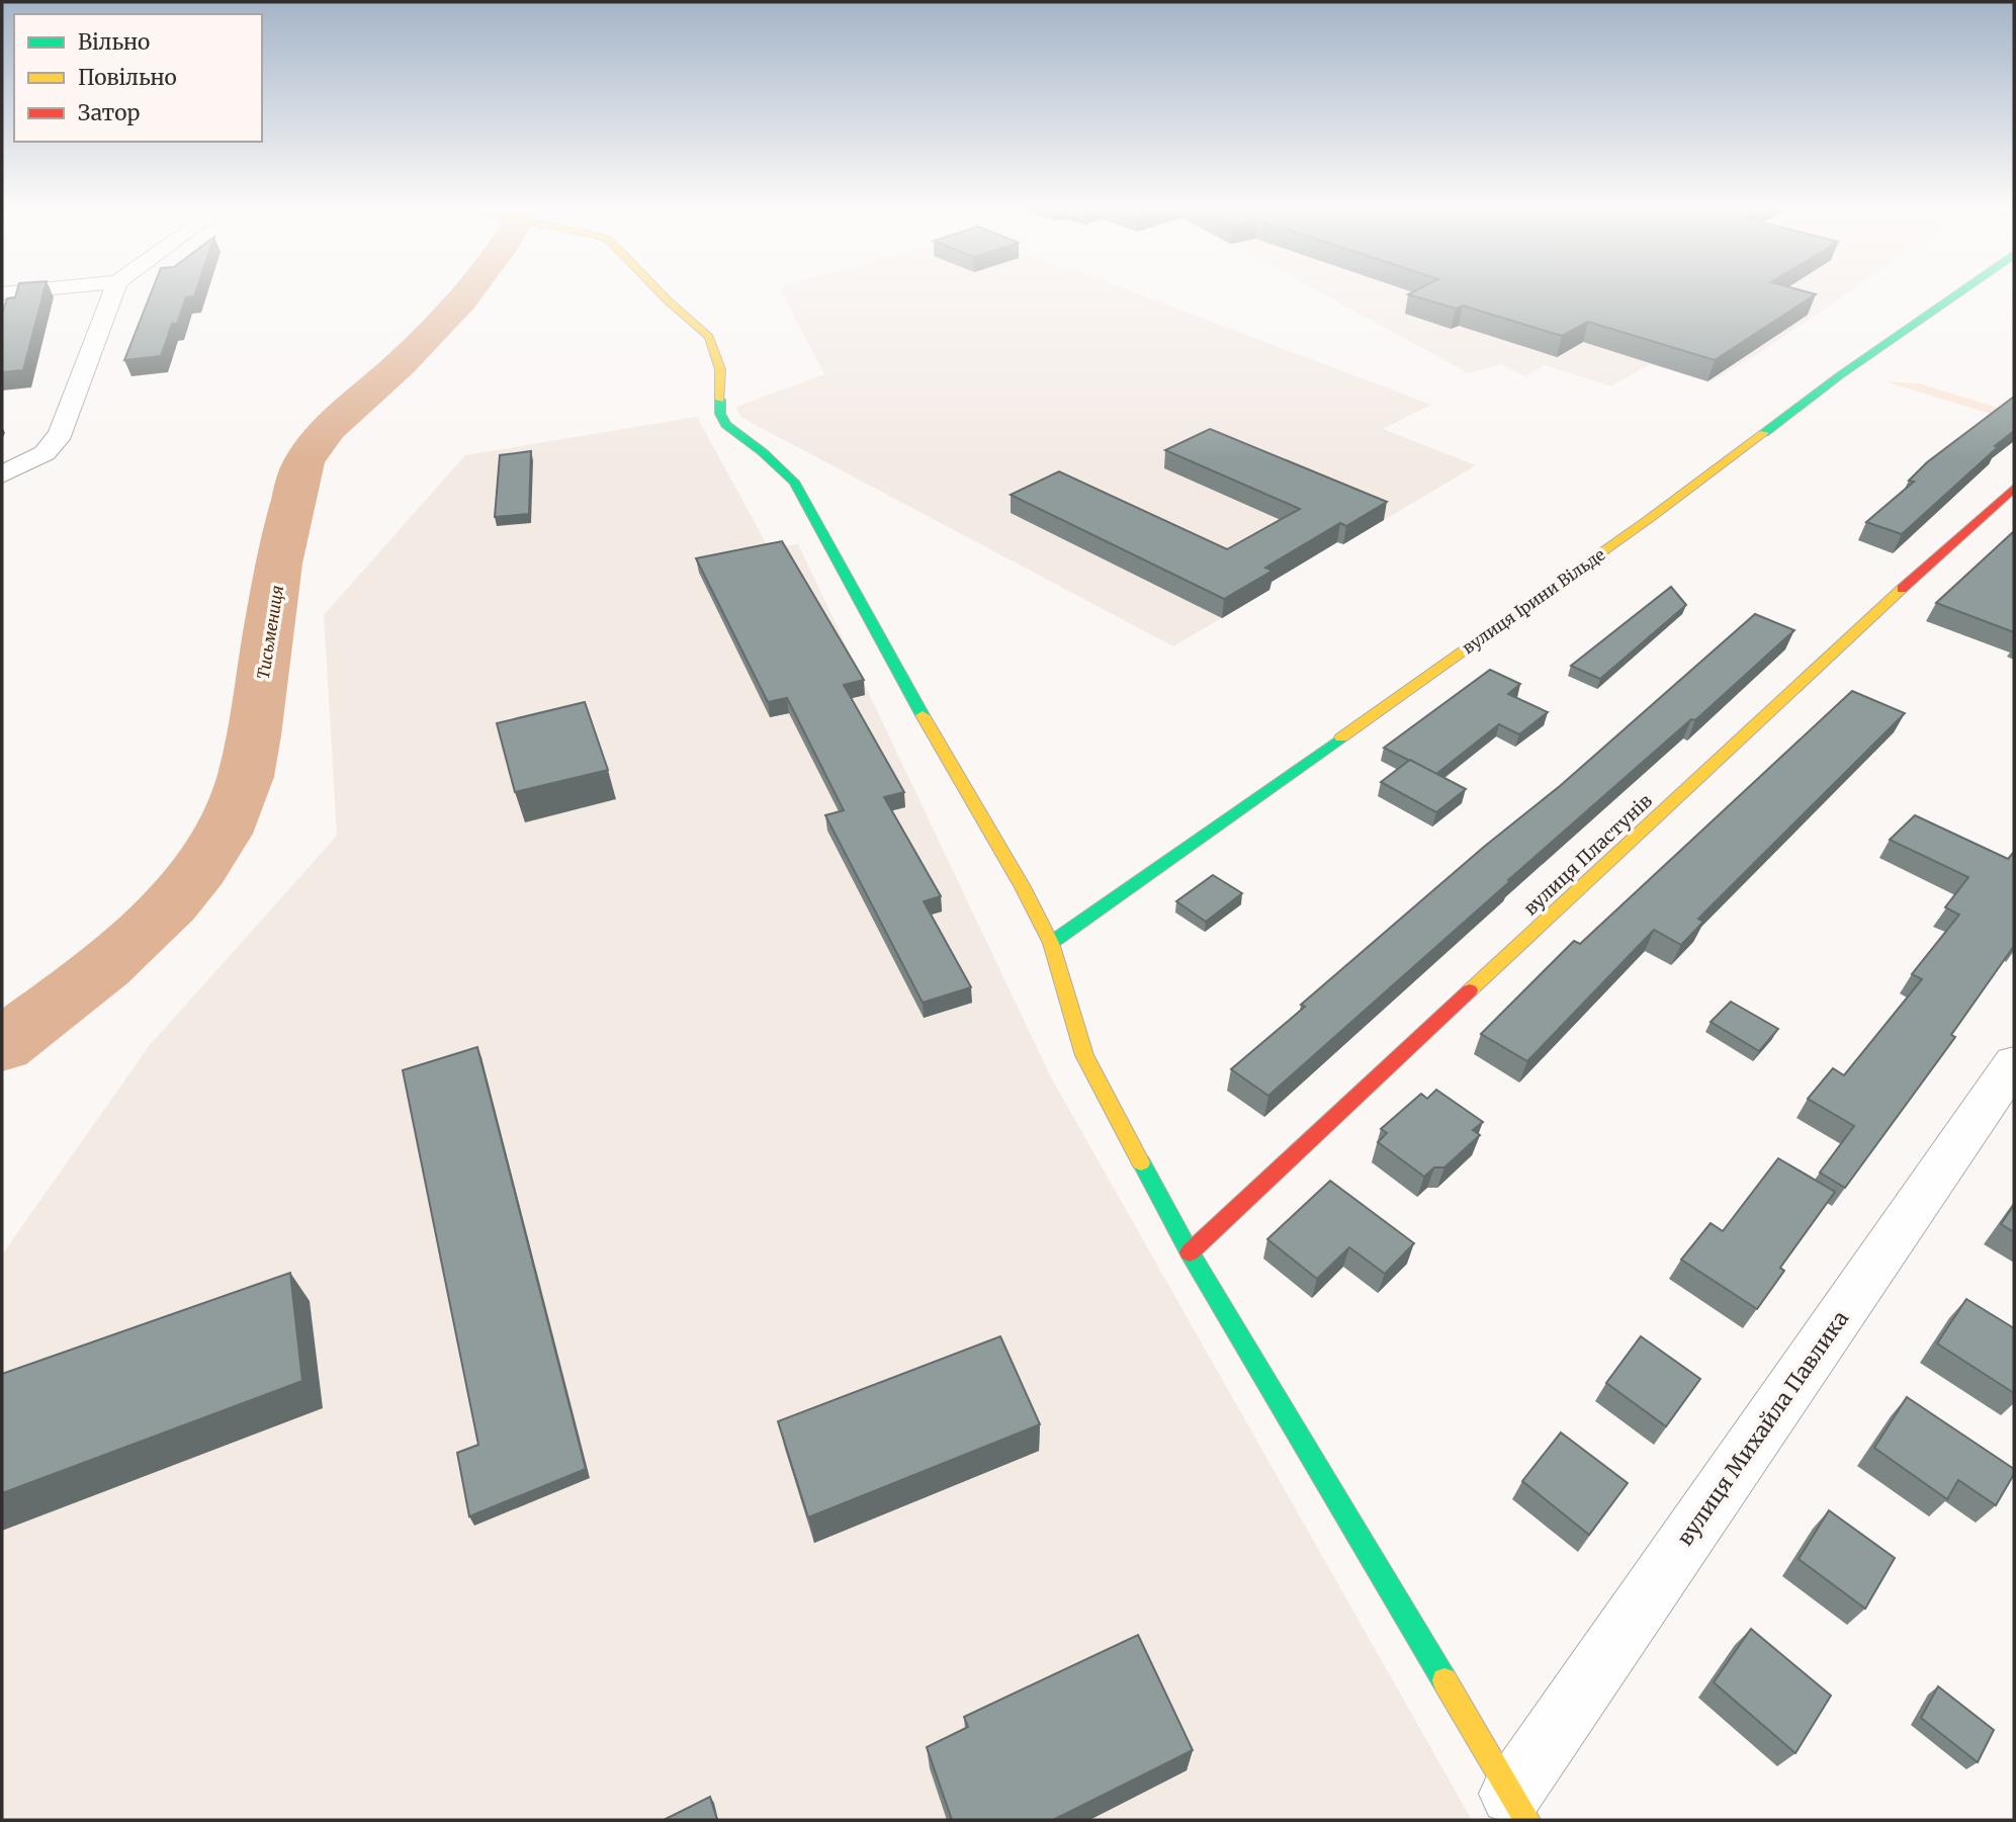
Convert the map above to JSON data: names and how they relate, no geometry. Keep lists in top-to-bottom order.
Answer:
{
  "streets": {
    "street": ["вулиця Ірини Вільде", "вулиця Пластунів", "вулиця Михайла Павлика"]
  },
  "water": ["Тисьмениця"],
  "legend": ["Вільно", "Повільно", "Затор"]
}
